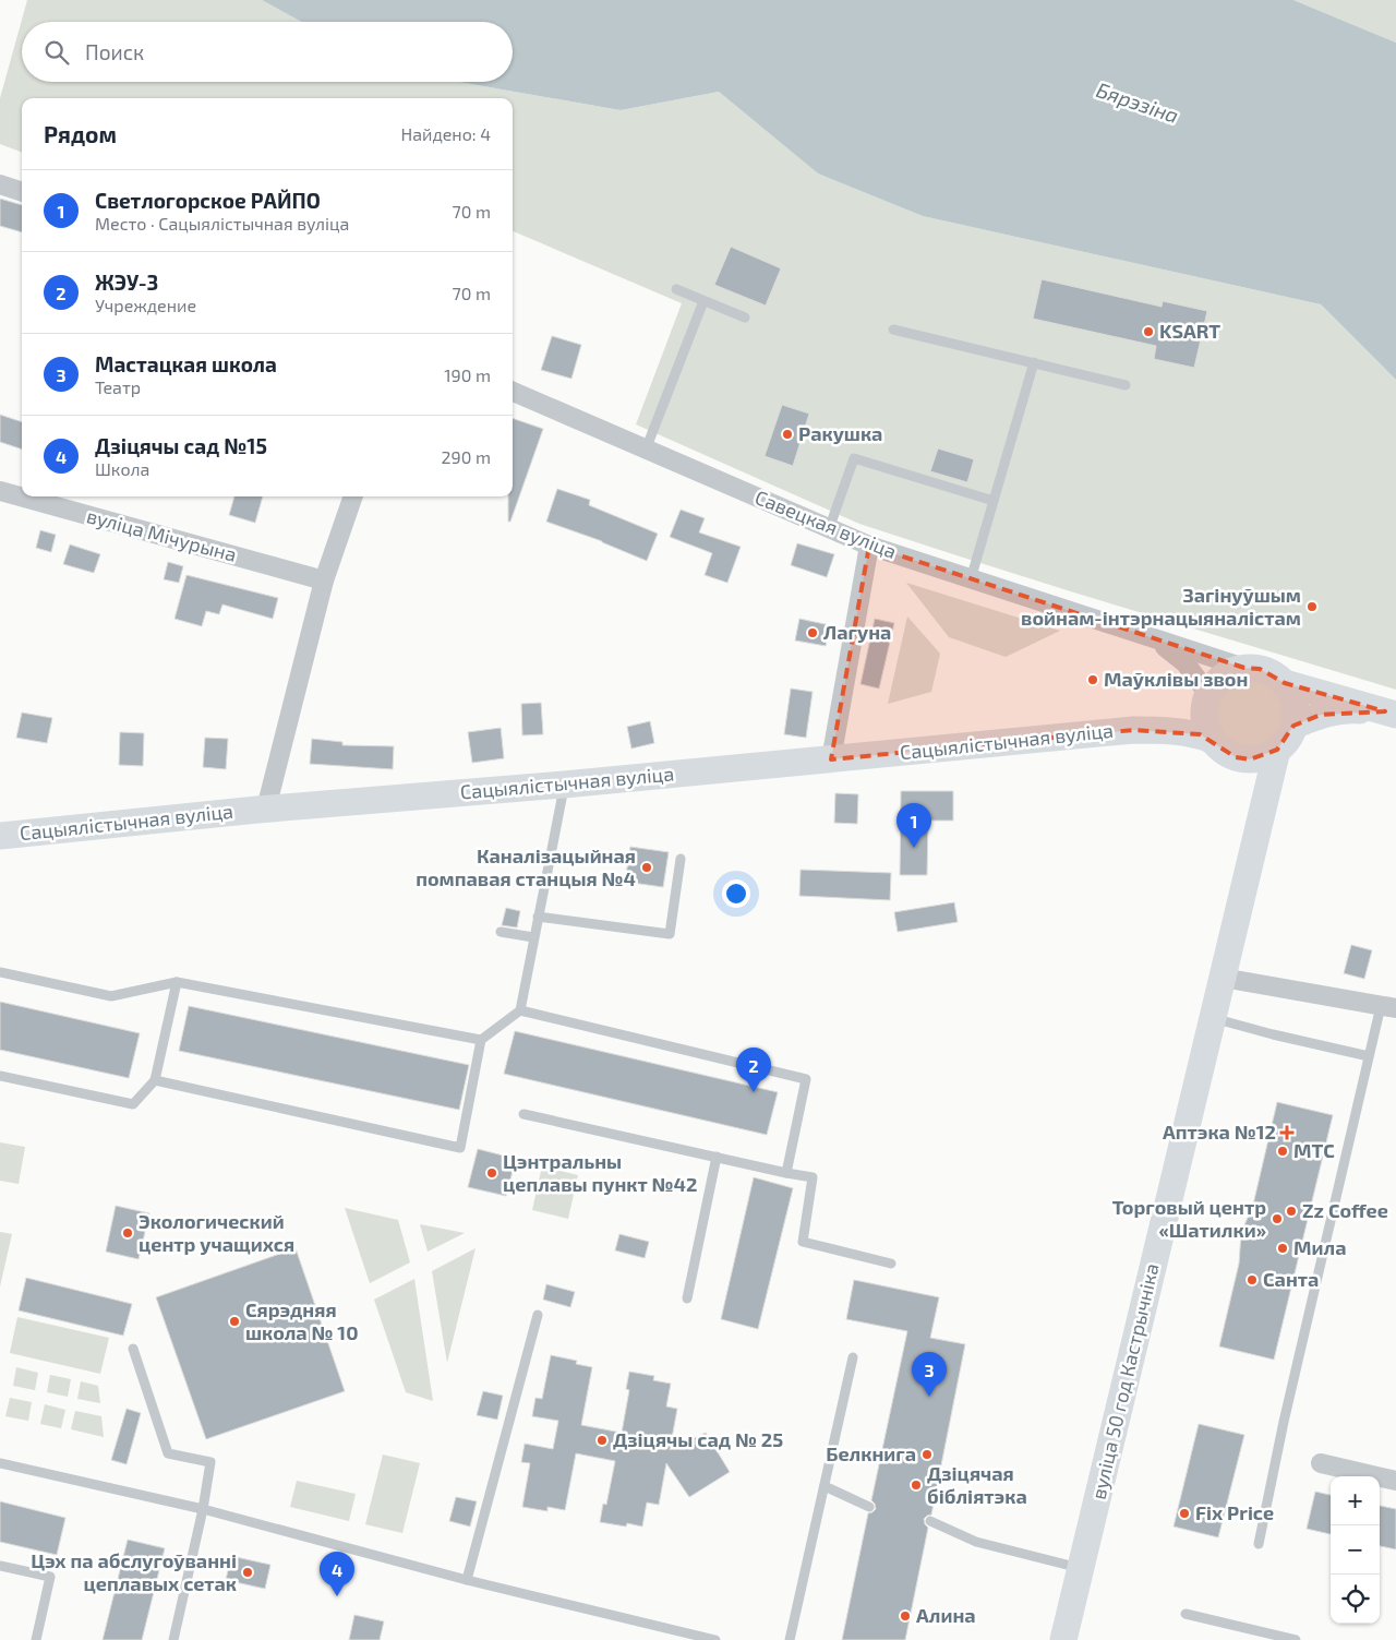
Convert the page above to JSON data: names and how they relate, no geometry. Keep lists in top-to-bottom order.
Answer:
{
  "streets": {
    "main road": ["Сацыялістычная вуліца", "вуліца 50 год Кастрычніка"],
    "street": ["Савецкая вуліца", "вуліца Мічурына"]
  },
  "crossings": [
    ["Савецкая вуліца", "Сацыялістычная вуліца"],
    ["Савецкая вуліца", "вуліца 50 год Кастрычніка"],
    ["Сацыялістычная вуліца", "вуліца 50 год Кастрычніка"]
  ],
  "water": ["Бярэзіна"],
  "places": {
    "other": [
      "KSART",
      "Ракушка",
      "Загінуўшым войнам-інтэрнацыяналістам",
      "Лагуна",
      "Маўклівы звон",
      "Каналізацыйная помпавая станцыя №4",
      "МТС",
      "Цэнтральны цеплавы пункт №42",
      "Zz Coffee",
      "Торговый центр «Шатилки»",
      "Экологический центр учащихся",
      "Мила",
      "Санта",
      "Сярэдняя школа № 10",
      "Дзіцячы сад № 25",
      "Белкнига",
      "Дзіцячая бібліятэка",
      "Fix Price",
      "Цэх па абслугоўванні цеплавых сетак",
      "Алина"
    ],
    "health": ["Аптэка №12"]
  },
  "page": {
    "search": "Поиск",
    "heading": ["Рядом", "Найдено: 4"],
    "list": [
      {
        "mark": "1",
        "name": "Светлогорское РАЙПО",
        "note": "Место · Сацыялістычная вуліца",
        "value": "70 m"
      },
      {
        "mark": "2",
        "name": "ЖЭУ-3",
        "note": "Учреждение",
        "value": "70 m"
      },
      {
        "mark": "3",
        "name": "Мастацкая школа",
        "note": "Театр",
        "value": "190 m"
      },
      {
        "mark": "4",
        "name": "Дзіцячы сад №15",
        "note": "Школа",
        "value": "290 m"
      }
    ],
    "pins": [
      "1",
      "2",
      "3",
      "4"
    ],
    "map_buttons": ["+", "−"]
  }
}
